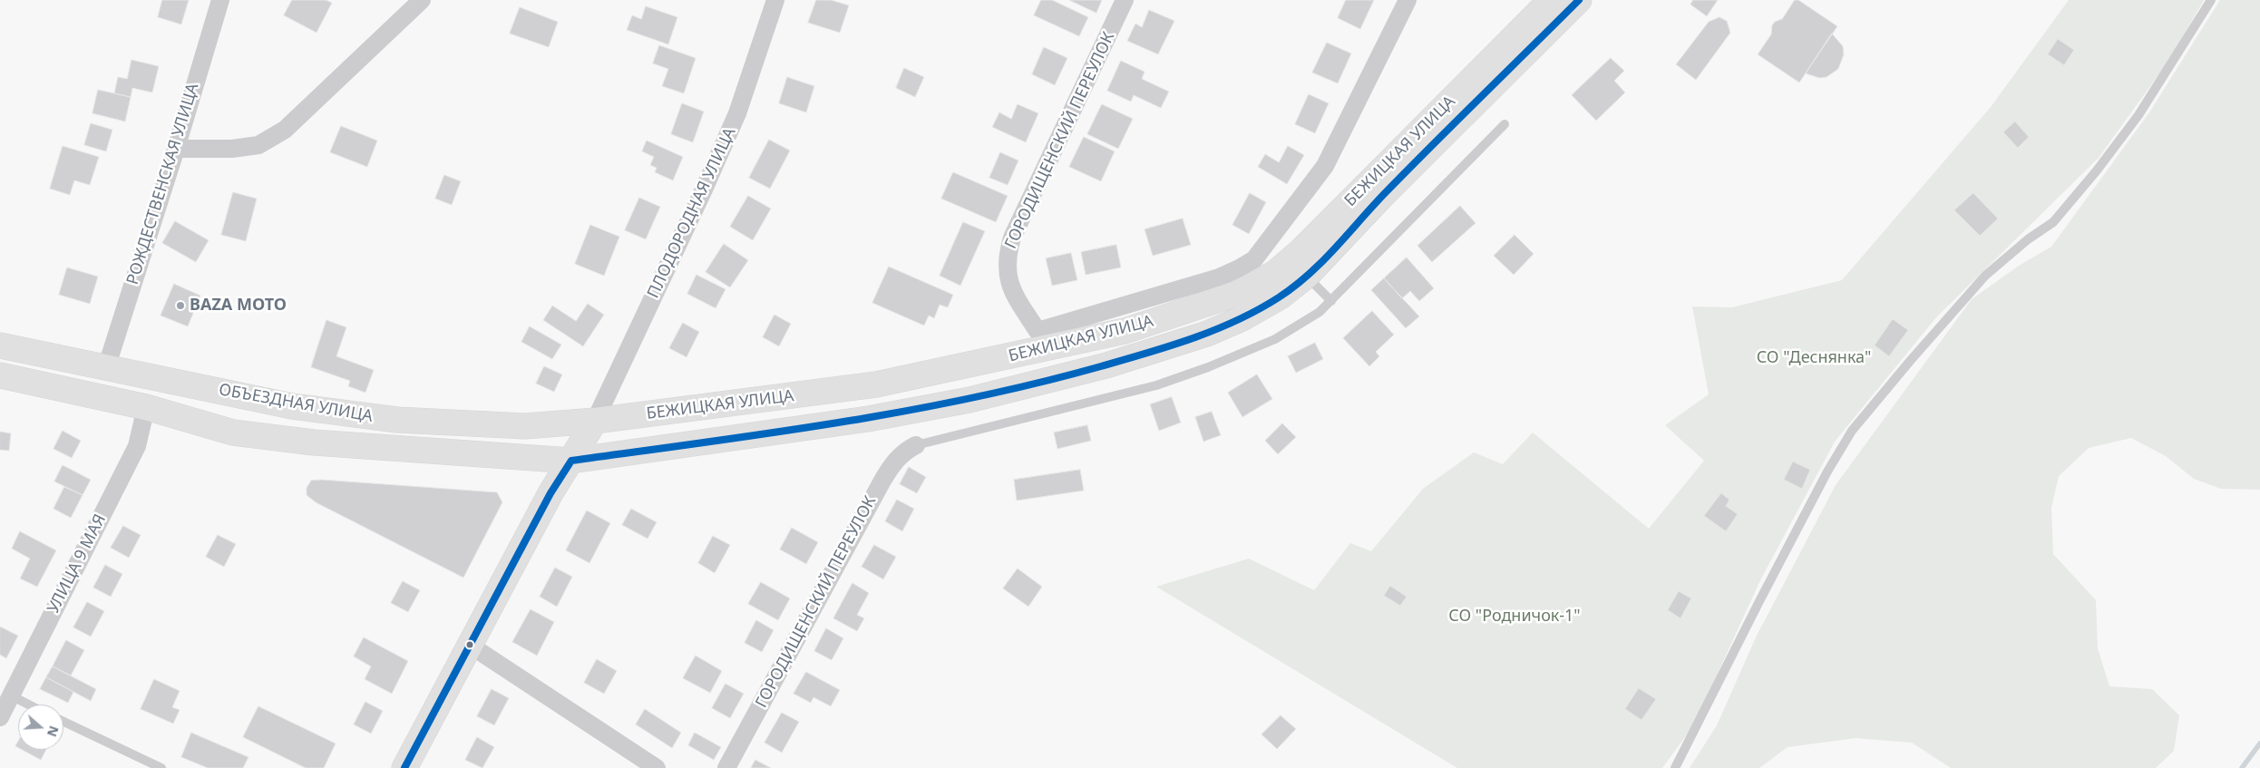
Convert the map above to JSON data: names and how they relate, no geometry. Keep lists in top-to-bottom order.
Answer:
{
  "streets": {
    "main road": ["БЕЖИЦКАЯ УЛИЦА", "ОБЪЕЗДНАЯ УЛИЦА"],
    "street": [
      "ГОРОДИЩЕНСКИЙ ПЕРЕУЛОК",
      "РОЖДЕСТВЕНСКАЯ УЛИЦА",
      "ПЛОДОРОДНАЯ УЛИЦА",
      "УЛИЦА 9 МАЯ"
    ]
  },
  "crossings": [
    ["БЕЖИЦКАЯ УЛИЦА", "ПЛОДОРОДНАЯ УЛИЦА"],
    ["БЕЖИЦКАЯ УЛИЦА", "ОБЪЕЗДНАЯ УЛИЦА"],
    ["РОЖДЕСТВЕНСКАЯ УЛИЦА", "ОБЪЕЗДНАЯ УЛИЦА"],
    ["ПЛОДОРОДНАЯ УЛИЦА", "ОБЪЕЗДНАЯ УЛИЦА"],
    ["ОБЪЕЗДНАЯ УЛИЦА", "УЛИЦА 9 МАЯ"]
  ],
  "parks": ["СО \"Деснянка\"", "СО \"Родничок-1\""],
  "places": ["BAZA MOTO"],
  "north": "right"
}
